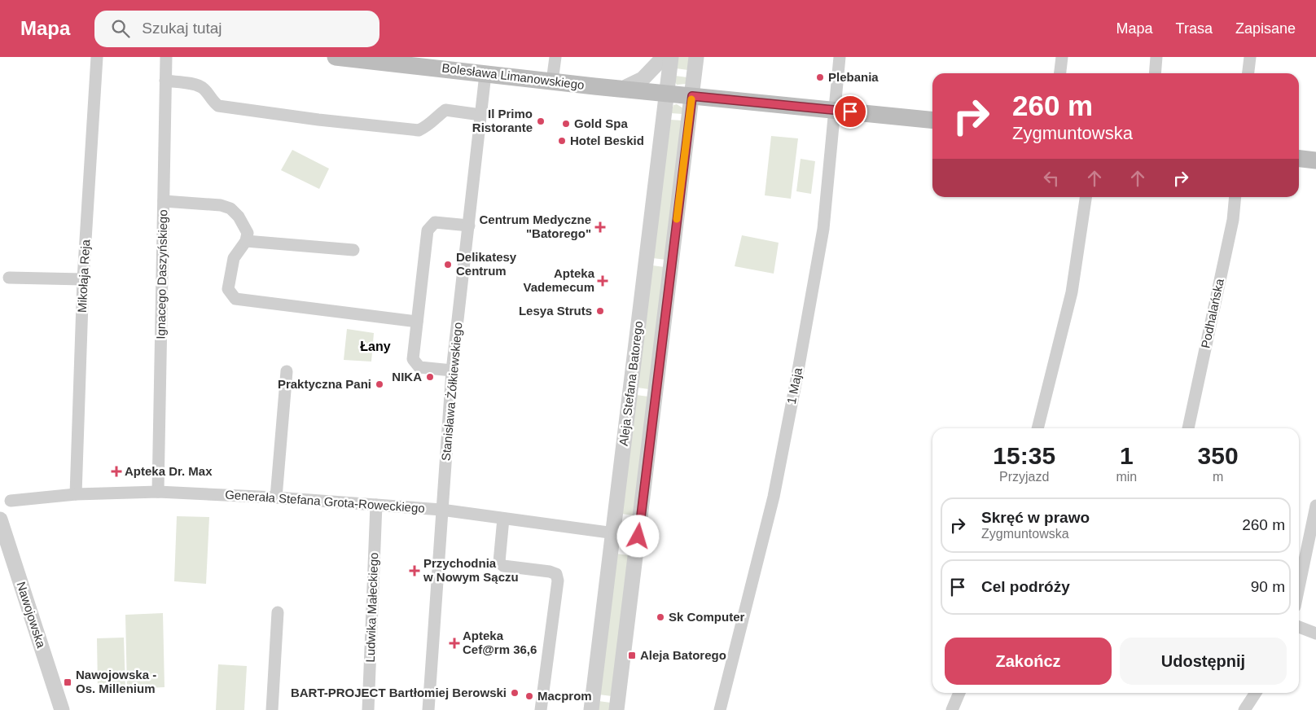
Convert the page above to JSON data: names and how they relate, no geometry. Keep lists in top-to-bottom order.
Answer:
{
  "streets": {
    "main road": ["Bolesława Limanowskiego"],
    "street": [
      "Ignacego Daszyńskiego",
      "Mikołaja Reja",
      "Podhalańska",
      "Aleja Stefana Batorego",
      "1 Maja",
      "Stanisława Żółkiewskiego",
      "Generała Stefana Grota-Roweckiego",
      "Ludwika Małeckiego",
      "Nawojowska"
    ]
  },
  "crossings": [
    ["Bolesława Limanowskiego", "Aleja Stefana Batorego"],
    ["Bolesława Limanowskiego", "1 Maja"],
    ["Bolesława Limanowskiego", "Stanisława Żółkiewskiego"],
    ["Ignacego Daszyńskiego", "Generała Stefana Grota-Roweckiego"],
    ["Mikołaja Reja", "Generała Stefana Grota-Roweckiego"],
    ["Aleja Stefana Batorego", "Generała Stefana Grota-Roweckiego"],
    ["Stanisława Żółkiewskiego", "Generała Stefana Grota-Roweckiego"],
    ["Generała Stefana Grota-Roweckiego", "Ludwika Małeckiego"]
  ],
  "districts": ["Łany"],
  "places": {
    "other": [
      "Plebania",
      "Il Primo Ristorante",
      "Gold Spa",
      "Hotel Beskid",
      "Delikatesy Centrum",
      "Lesya Struts",
      "NIKA",
      "Praktyczna Pani",
      "Sk Computer",
      "BART-PROJECT Bartłomiej Berowski",
      "Macprom"
    ],
    "health": [
      "Centrum Medyczne \"Batorego\"",
      "Apteka Vademecum",
      "Apteka Dr. Max",
      "Przychodnia w Nowym Sączu",
      "Apteka Cef@rm 36,6"
    ],
    "transit": ["Aleja Batorego", "Nawojowska - Os. Millenium"]
  },
  "page": {
    "header": "Mapa",
    "search": "Szukaj tutaj",
    "nav": ["Mapa", "Trasa", "Zapisane"],
    "turn": ["260 m", "Zygmuntowska"],
    "eta": [
      "15:35",
      "Przyjazd",
      "1",
      "min",
      "350",
      "m"
    ],
    "list": [
      {
        "name": "Skręć w prawo",
        "note": "Zygmuntowska",
        "value": "260 m"
      },
      {
        "name": "Cel podróży",
        "value": "90 m"
      }
    ],
    "buttons": ["Zakończ", "Udostępnij"]
  }
}
